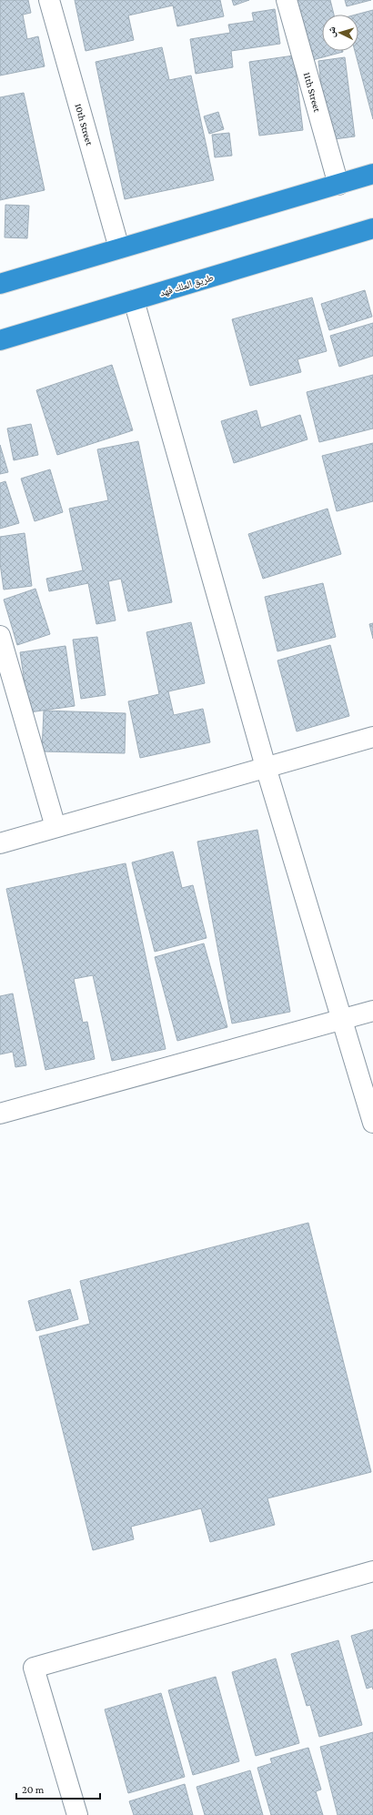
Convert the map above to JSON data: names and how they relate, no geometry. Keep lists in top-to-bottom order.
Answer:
{
  "streets": {
    "highway": ["طريق الملك فهد"],
    "street": ["11th Street", "10th Street"]
  },
  "scale_bar": "20 m",
  "north": "left"
}
